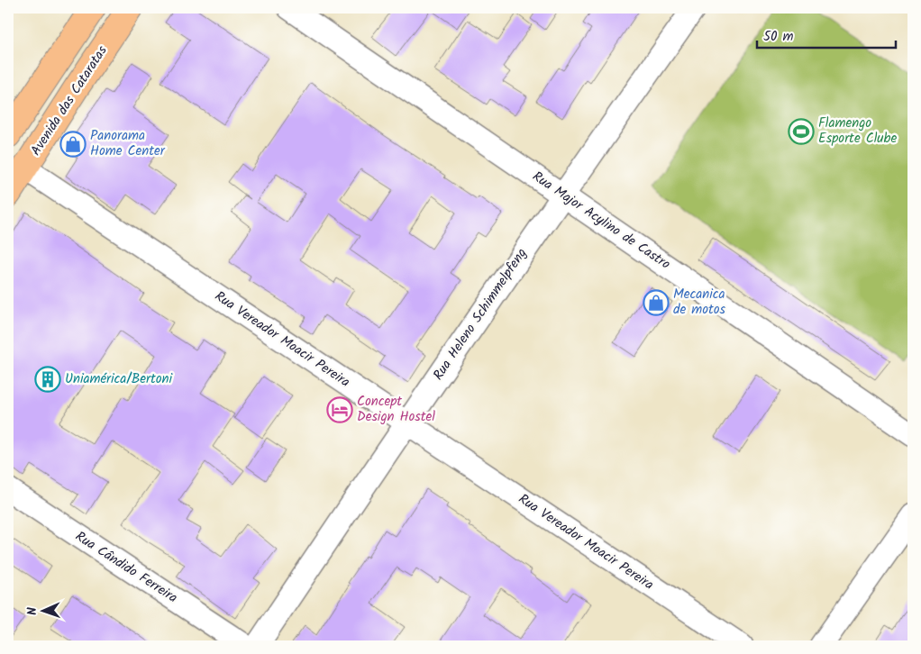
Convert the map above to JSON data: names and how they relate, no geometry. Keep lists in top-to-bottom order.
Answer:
{
  "streets": {
    "main road": ["Avenida das Cataratas"],
    "street": [
      "Rua Major Acylino de Castro",
      "Rua Heleno Schimmelpfeng",
      "Rua Vereador Moacir Pereira",
      "Rua Cândido Ferreira"
    ]
  },
  "crossings": [
    ["Avenida das Cataratas", "Rua Vereador Moacir Pereira"],
    ["Rua Major Acylino de Castro", "Rua Heleno Schimmelpfeng"],
    ["Rua Heleno Schimmelpfeng", "Rua Vereador Moacir Pereira"]
  ],
  "places": {
    "sports": ["Flamengo Esporte Clube"],
    "shop": ["Panorama Home Center", "Mecanica de motos"],
    "building": ["Uniamérica/Bertoni"],
    "hotel": ["Concept Design Hostel"]
  },
  "scale_bar": "50 m",
  "north": "left"
}
